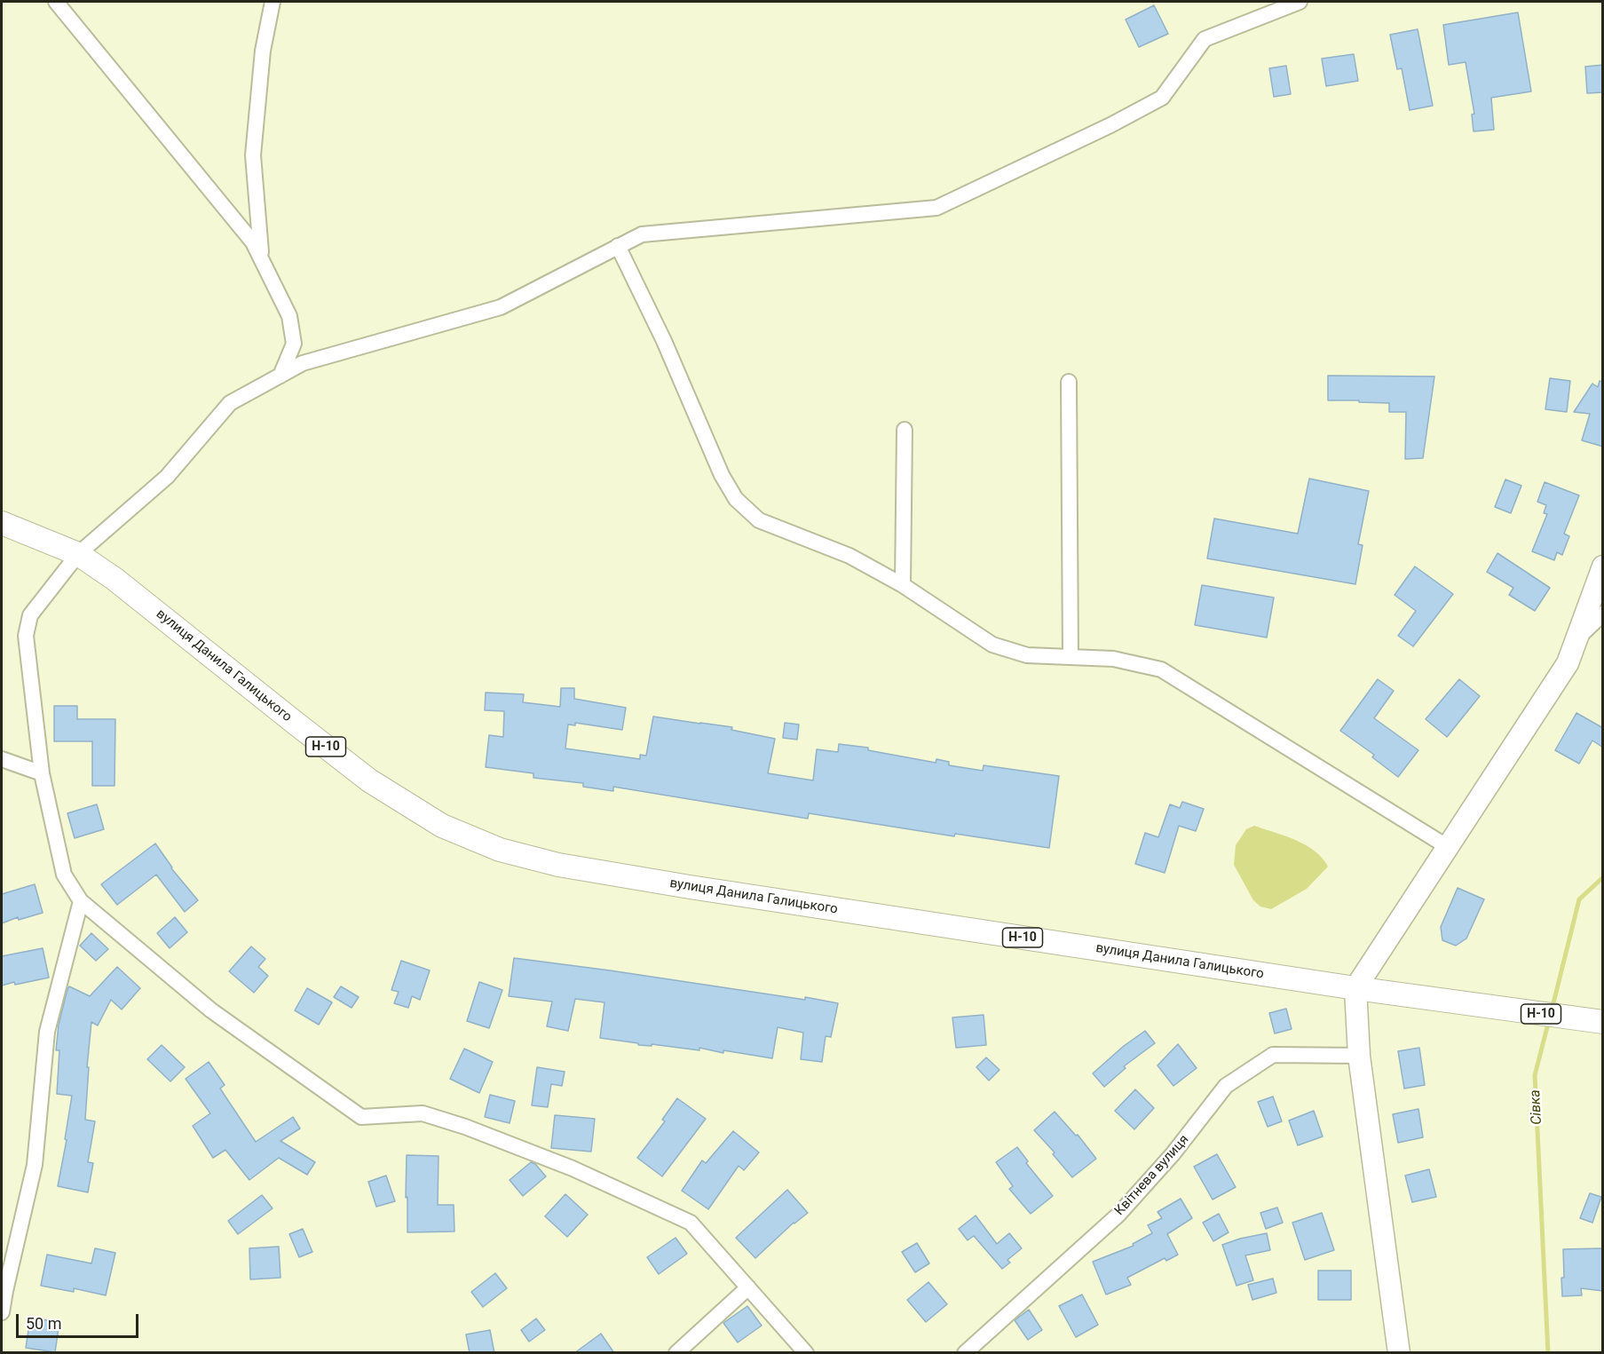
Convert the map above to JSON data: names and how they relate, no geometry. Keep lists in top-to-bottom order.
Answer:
{
  "streets": {
    "main road": ["вулиця Данила Галицького", "Н-10"],
    "street": ["Квітнева вулиця"]
  },
  "water": ["Сівка"],
  "scale_bar": "50 m"
}
